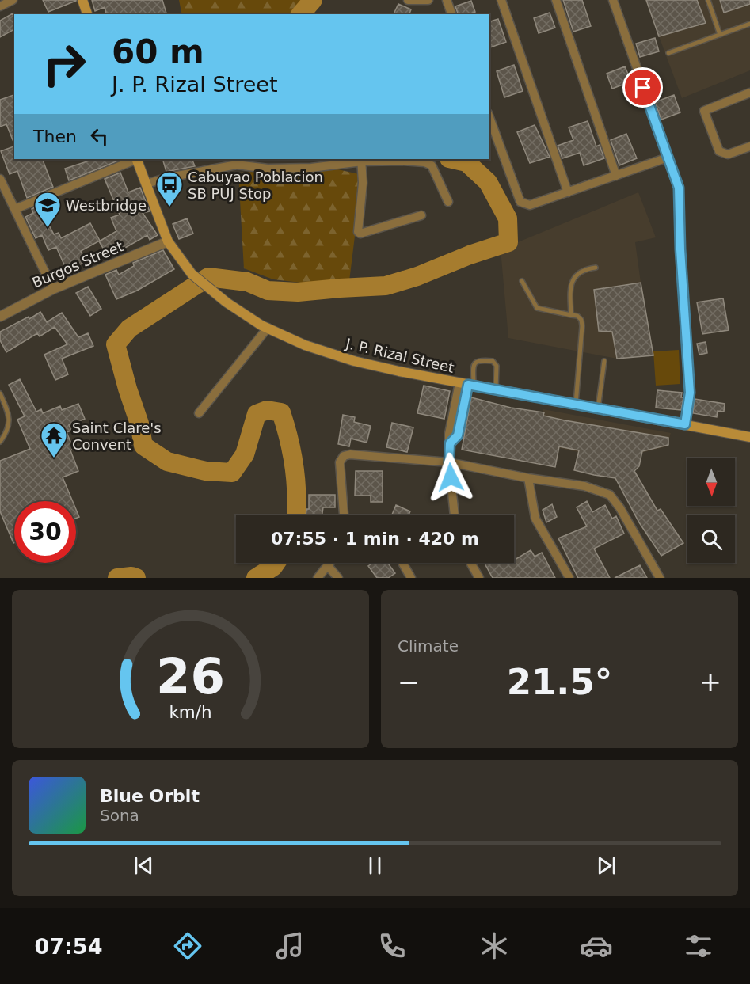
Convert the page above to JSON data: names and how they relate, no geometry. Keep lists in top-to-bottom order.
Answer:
{
  "streets": {
    "main road": ["J. P. Rizal Street"],
    "street": ["Burgos Street"]
  },
  "crossings": [
    ["Burgos Street", "J. P. Rizal Street"]
  ],
  "places": {
    "bus stop": ["Cabuyao Poblacion SB PUJ Stop"],
    "school or university": ["Westbridge"],
    "temple": ["Saint Clare's Convent"]
  },
  "north": "bottom",
  "page": {
    "turn": ["60 m", "J. P. Rizal Street"],
    "then": "Then",
    "limit": "30",
    "trip": "07:55 · 1 min · 420 m",
    "tile": "Climate",
    "heat": ["−", "21.5°", "+"],
    "song": ["Blue Orbit", "Sona"],
    "tabs": "07:54",
    "gauge": ["26", "km/h"]
  }
}
